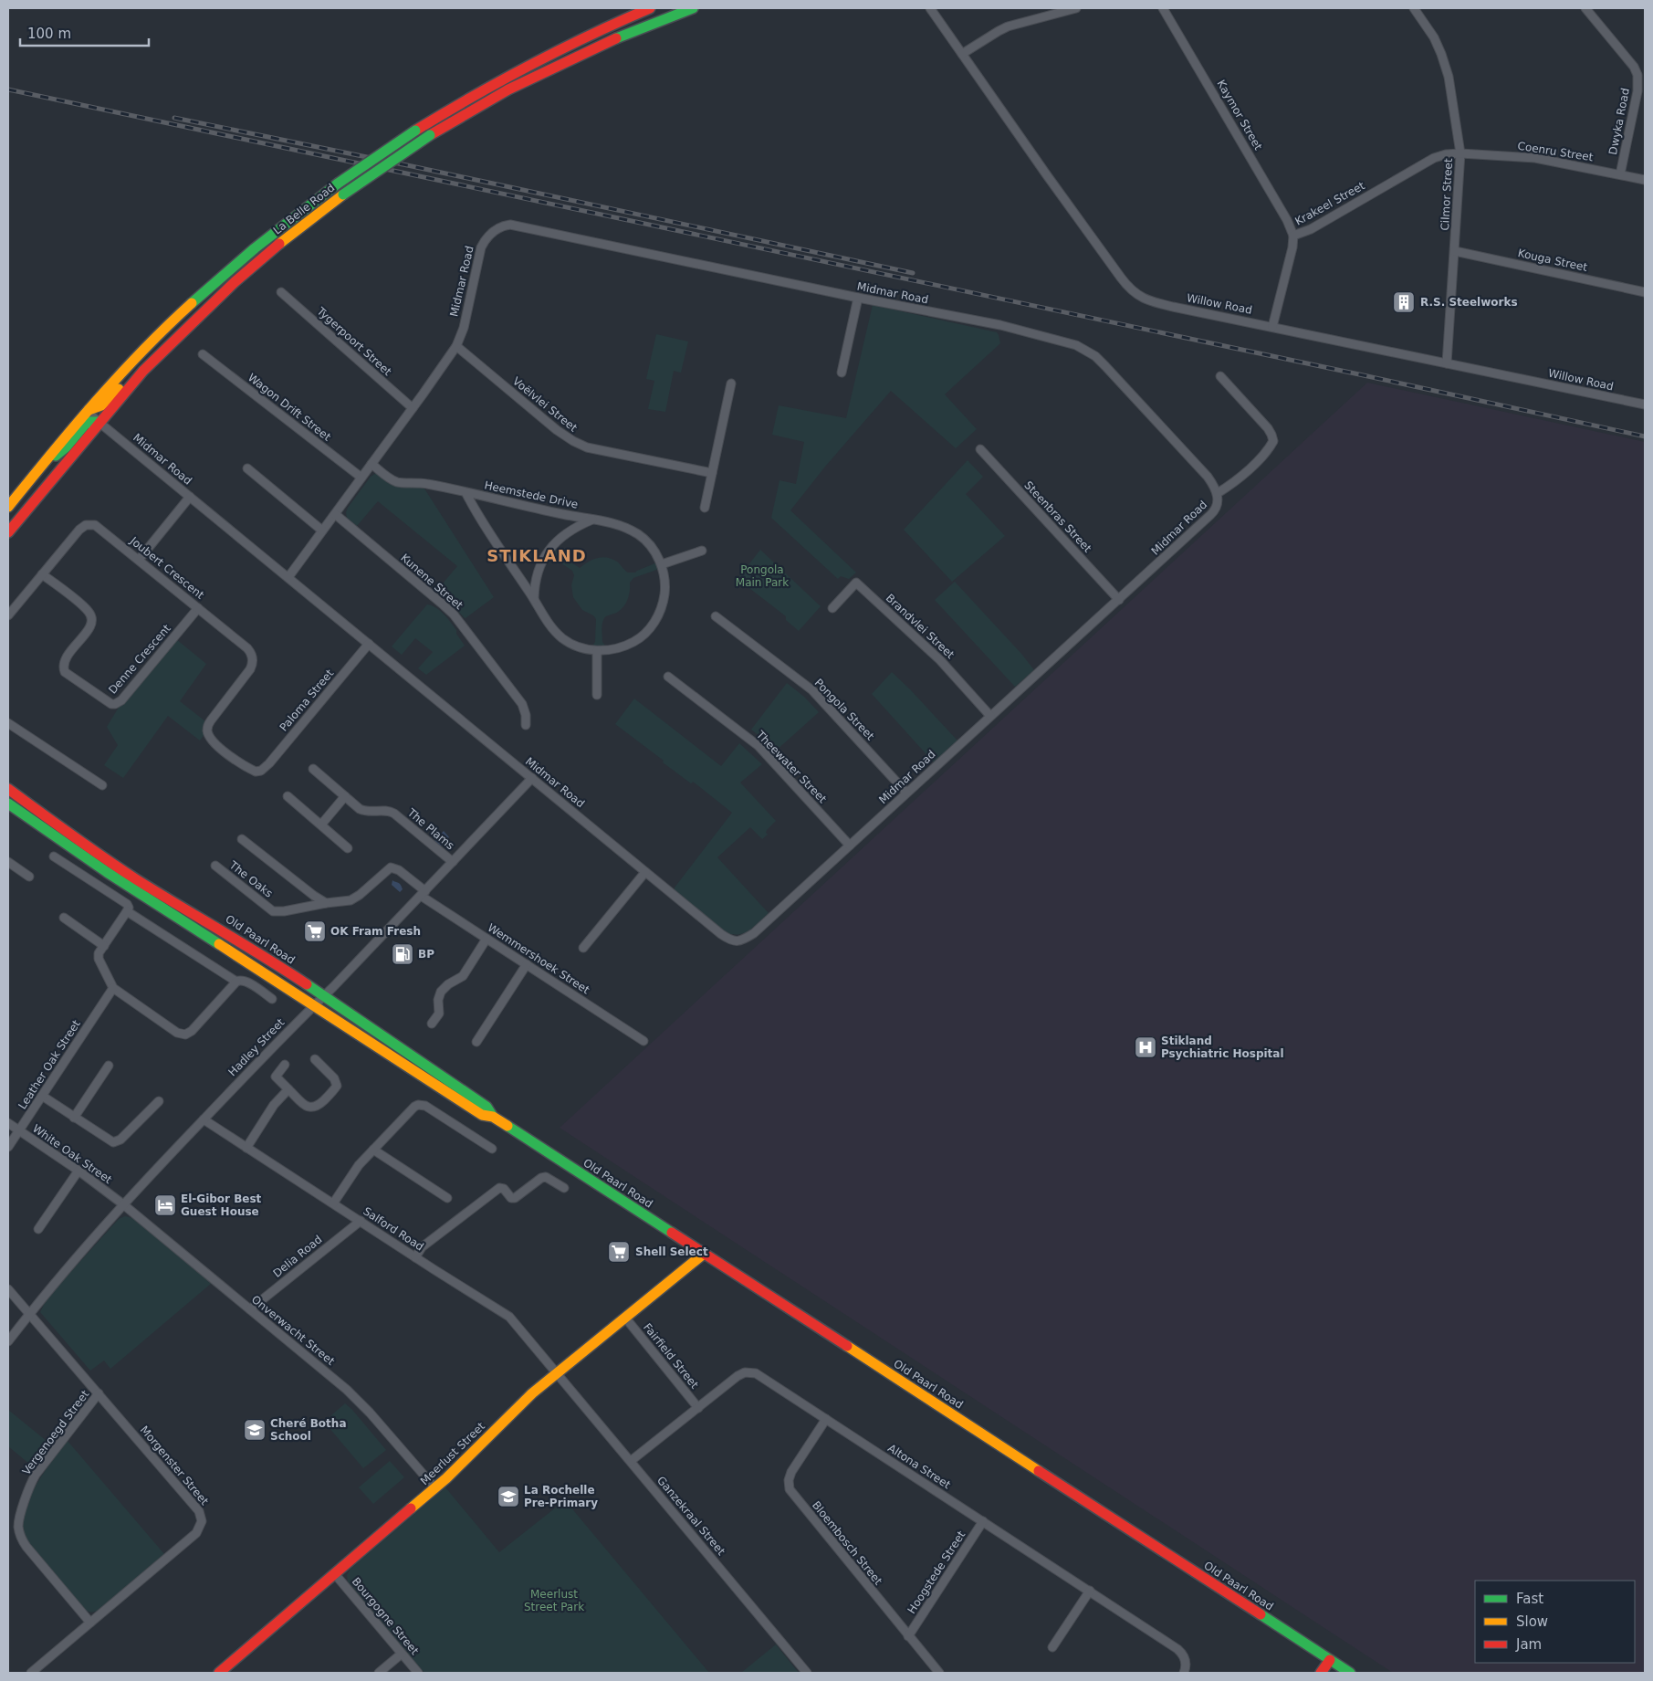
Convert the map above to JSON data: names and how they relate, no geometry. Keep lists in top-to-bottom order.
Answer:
{
  "streets": {
    "main road": ["La Belle Road", "Old Paarl Road", "Meerlust Street"],
    "street": [
      "Kaymor Street",
      "Dwyka Road",
      "Coenru Street",
      "Cilmor Street",
      "Krakeel Street",
      "Kouga Street",
      "Midmar Road",
      "Willow Road",
      "Tygerpoort Street",
      "Voëlvlei Street",
      "Wagon Drift Street",
      "Heemstede Drive",
      "Steenbras Street",
      "Joubert Crescent",
      "Kunene Street",
      "Brandvlei Street",
      "Denne Crescent",
      "Paloma Street",
      "Pongola Street",
      "Theewater Street",
      "The Plams",
      "The Oaks",
      "Wemmershoek Street",
      "Hadley Street",
      "Leather Oak Street",
      "White Oak Street",
      "Salford Road",
      "Delia Road",
      "Onverwacht Street",
      "Fairfield Street",
      "Vergenoegd Street",
      "Morgenster Street",
      "Altona Street",
      "Ganzekraal Street",
      "Bloembosch Street",
      "Hoogstede Street",
      "Bourgogne Street"
    ]
  },
  "crossings": [
    ["Kaymor Street", "Krakeel Street"],
    ["Dwyka Road", "Coenru Street"],
    ["Coenru Street", "Cilmor Street"],
    ["Coenru Street", "Krakeel Street"],
    ["Cilmor Street", "Krakeel Street"],
    ["Cilmor Street", "Kouga Street"],
    ["Cilmor Street", "Willow Road"],
    ["Krakeel Street", "Willow Road"],
    ["La Belle Road", "Midmar Road"],
    ["Midmar Road", "Tygerpoort Street"],
    ["Midmar Road", "Voëlvlei Street"],
    ["Midmar Road", "Wagon Drift Street"],
    ["Midmar Road", "Heemstede Drive"],
    ["Midmar Road", "Steenbras Street"],
    ["Midmar Road", "Kunene Street"],
    ["Midmar Road", "Brandvlei Street"],
    ["Midmar Road", "Paloma Street"],
    ["Midmar Road", "Pongola Street"],
    ["Midmar Road", "Theewater Street"],
    ["Midmar Road", "Hadley Street"],
    ["Joubert Crescent", "Denne Crescent"],
    ["Joubert Crescent", "Paloma Street"],
    ["The Plams", "Hadley Street"],
    ["The Oaks", "Wemmershoek Street"],
    ["The Oaks", "Hadley Street"],
    ["Old Paarl Road", "Hadley Street"],
    ["Old Paarl Road", "Meerlust Street"],
    ["Wemmershoek Street", "Hadley Street"],
    ["Hadley Street", "White Oak Street"],
    ["Hadley Street", "Salford Road"],
    ["Hadley Street", "Onverwacht Street"],
    ["Hadley Street", "Morgenster Street"],
    ["Leather Oak Street", "White Oak Street"],
    ["White Oak Street", "Onverwacht Street"],
    ["Salford Road", "Delia Road"],
    ["Salford Road", "Meerlust Street"],
    ["Salford Road", "Ganzekraal Street"],
    ["Delia Road", "Onverwacht Street"],
    ["Onverwacht Street", "Meerlust Street"],
    ["Fairfield Street", "Meerlust Street"],
    ["Fairfield Street", "Altona Street"],
    ["Vergenoegd Street", "Morgenster Street"],
    ["Meerlust Street", "Ganzekraal Street"],
    ["Meerlust Street", "Bourgogne Street"],
    ["Altona Street", "Ganzekraal Street"],
    ["Altona Street", "Bloembosch Street"],
    ["Altona Street", "Hoogstede Street"],
    ["Bloembosch Street", "Hoogstede Street"]
  ],
  "districts": ["STIKLAND"],
  "parks": ["Pongola Main Park", "Meerlust Street Park"],
  "places": {
    "building": ["R.S. Steelworks"],
    "supermarket": ["OK Fram Fresh", "Shell Select"],
    "fuel station": ["BP"],
    "hospital": ["Stikland Psychiatric Hospital"],
    "hotel": ["El-Gibor Best Guest House"],
    "school or university": ["Cheré Botha School", "La Rochelle Pre-Primary"]
  },
  "legend": ["Fast", "Slow", "Jam"],
  "scale_bar": "100 m"
}
